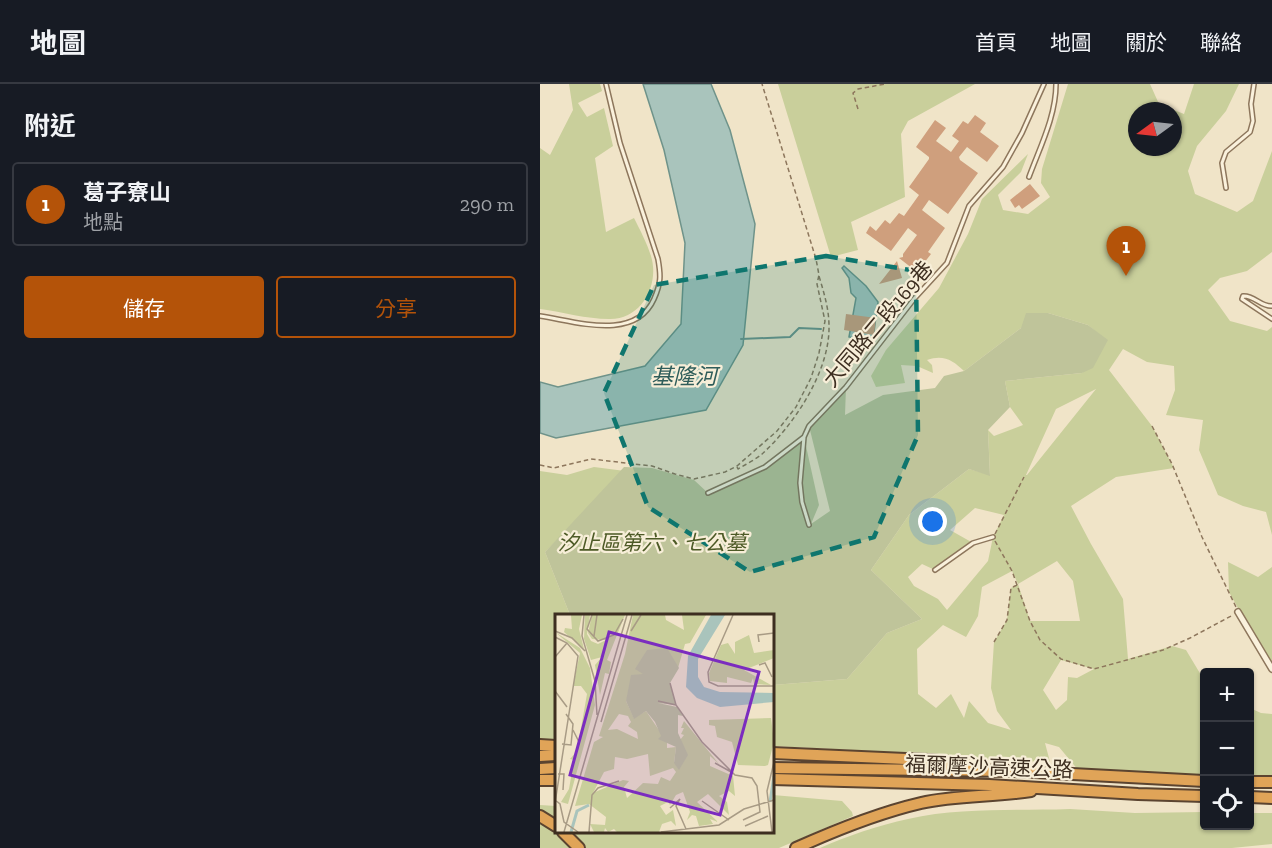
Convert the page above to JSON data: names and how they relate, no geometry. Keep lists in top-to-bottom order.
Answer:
{
  "streets": {
    "highway": ["福爾摩沙高速公路"],
    "lane": ["大同路二段169巷"]
  },
  "water": ["基隆河"],
  "parks": ["汐止區第六、七公墓"],
  "north": "left",
  "page": {
    "header": "地圖",
    "nav": [
      "首頁",
      "地圖",
      "關於",
      "聯絡"
    ],
    "heading": "附近",
    "list": [
      {
        "mark": "1",
        "name": "葛子寮山",
        "note": "地點",
        "value": "290 m"
      }
    ],
    "pins": "1",
    "buttons": ["儲存", "分享"],
    "map_buttons": ["+", "−"]
  }
}
